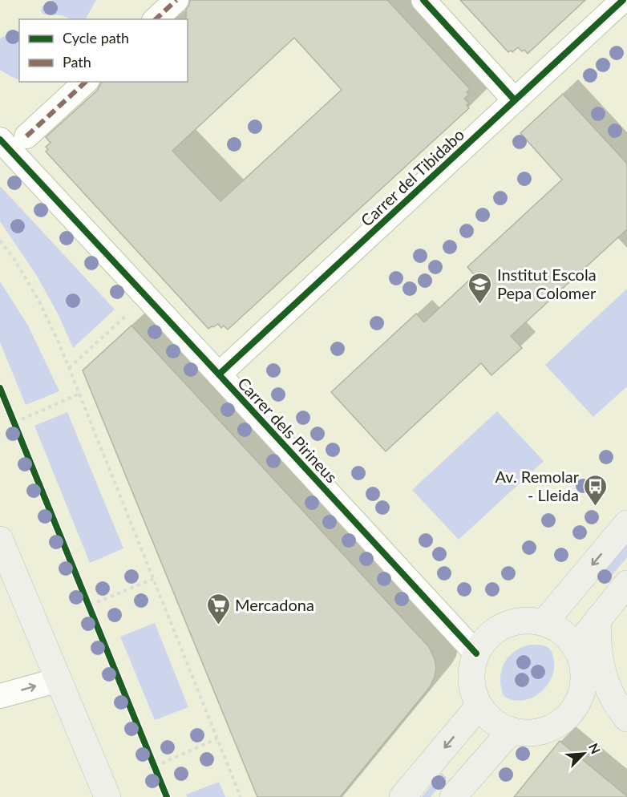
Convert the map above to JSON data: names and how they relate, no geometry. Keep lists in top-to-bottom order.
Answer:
{
  "streets": {
    "street": ["Carrer del Tibidabo", "Carrer dels Pirineus"]
  },
  "crossings": [
    ["Carrer del Tibidabo", "Carrer dels Pirineus"]
  ],
  "places": {
    "school or university": ["Institut Escola Pepa Colomer"],
    "bus stop": ["Av. Remolar - Lleida"],
    "supermarket": ["Mercadona"]
  },
  "legend": ["Cycle path", "Path"],
  "north": "top right"
}
